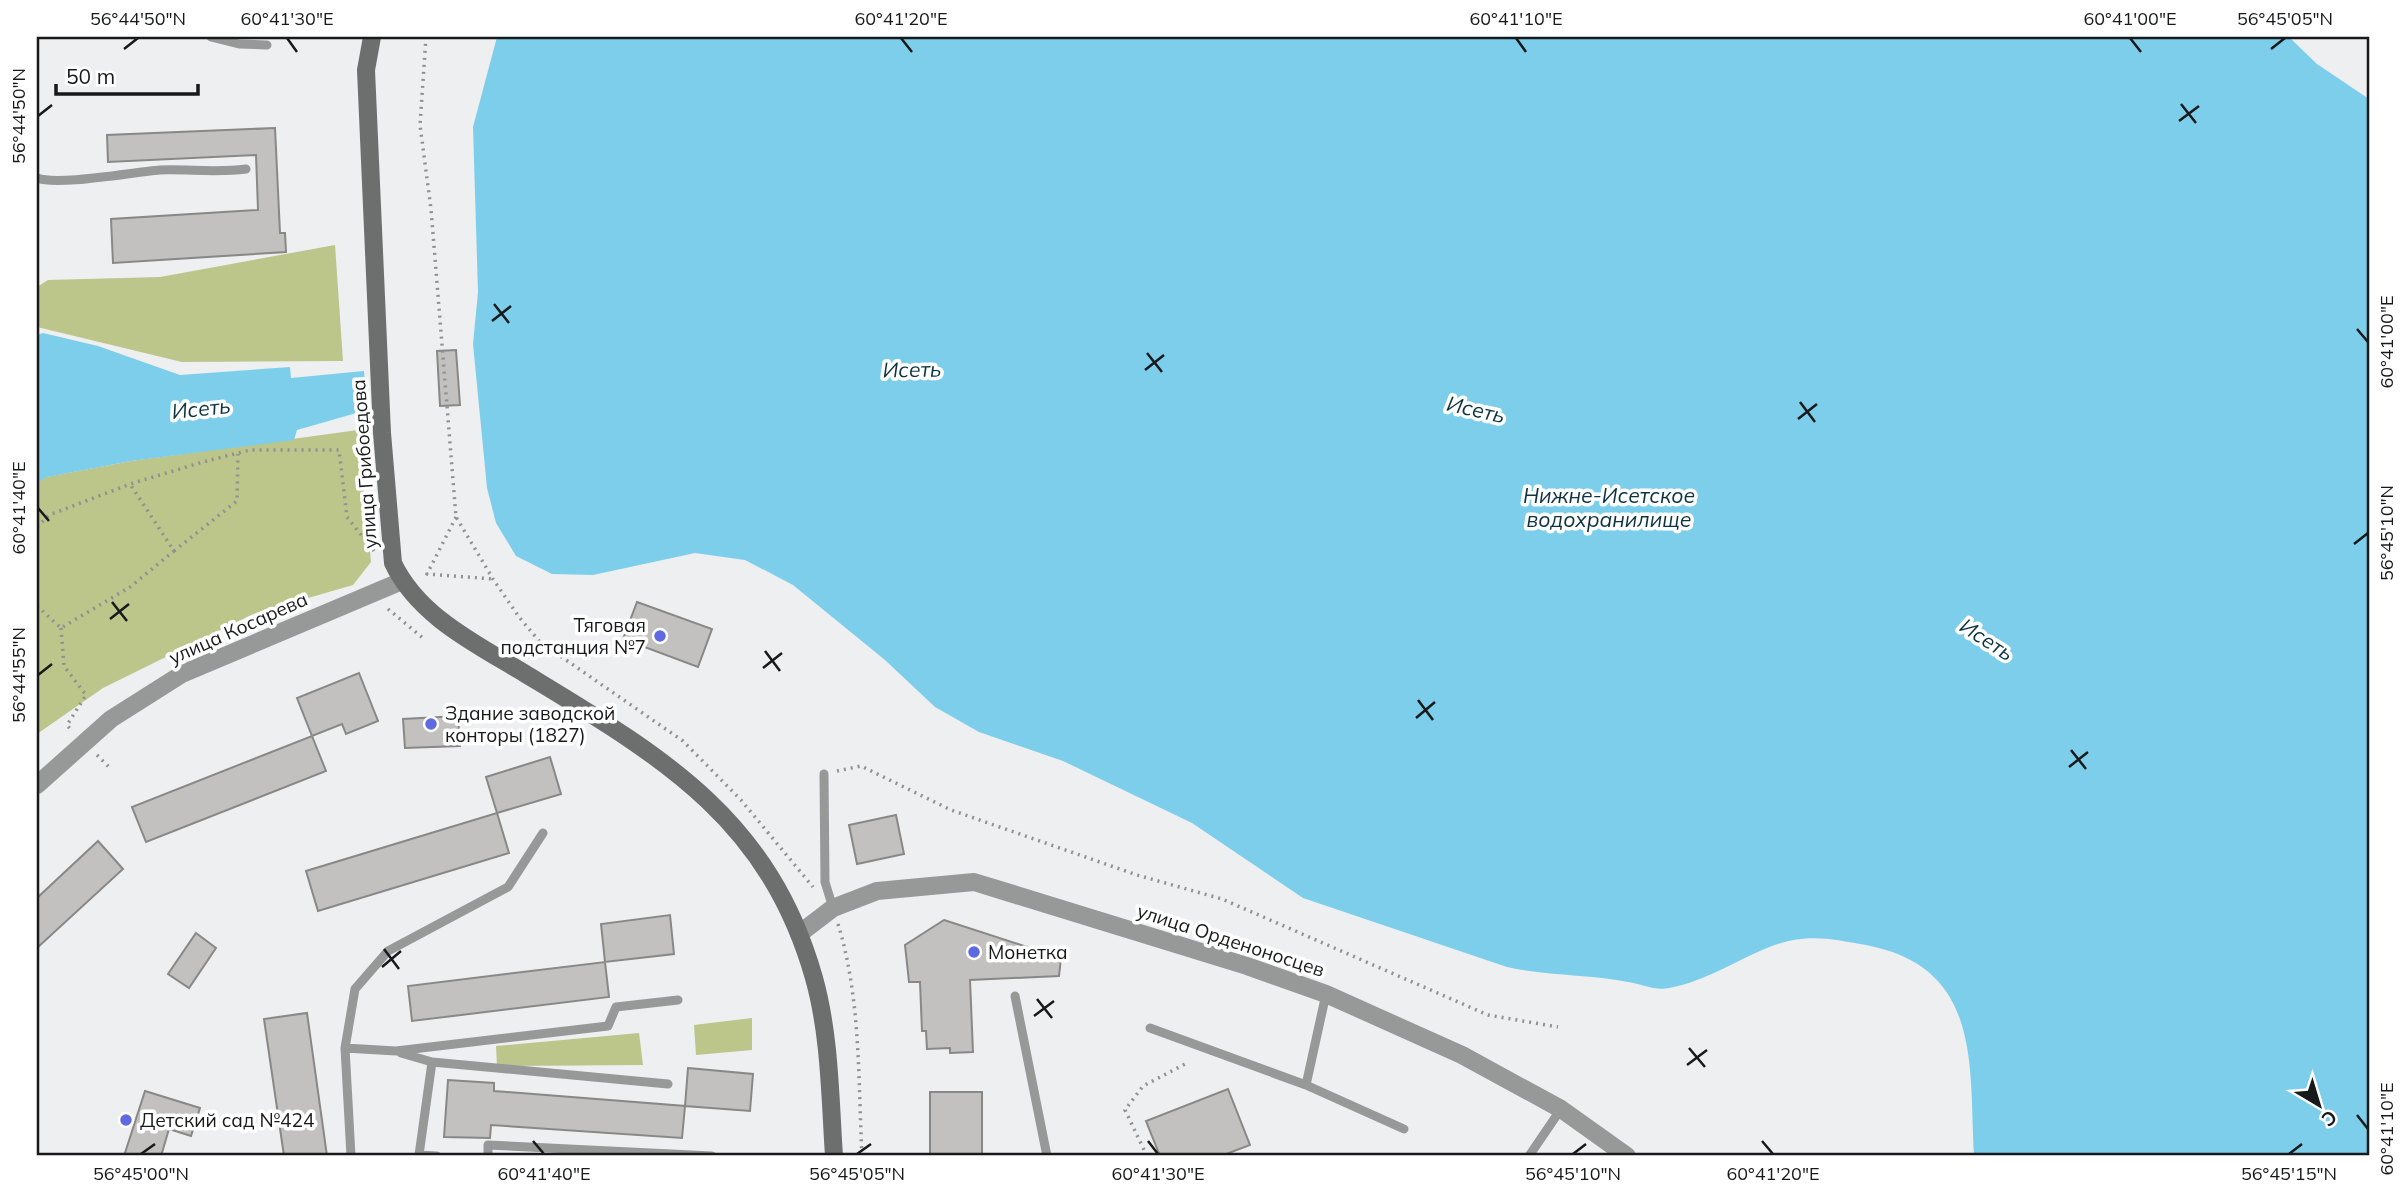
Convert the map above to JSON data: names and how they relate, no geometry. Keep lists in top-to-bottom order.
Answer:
{
  "streets": {
    "main road": ["улица Грибоедова"],
    "street": ["улица Косарева", "улица Орденоносцев"]
  },
  "crossings": [
    ["улица Грибоедова", "улица Косарева"],
    ["улица Грибоедова", "улица Орденоносцев"]
  ],
  "water": ["Исеть", "Нижне-Исетское водохранилище"],
  "places": [
    "Тяговая подстанция №7",
    "Здание заводской конторы (1827)",
    "Монетка",
    "Детский сад №424"
  ],
  "scale_bar": "50 m",
  "north": "bottom right",
  "coordinates": [
    "56°44'50\"N",
    "60°41'30\"E",
    "60°41'20\"E",
    "60°41'10\"E",
    "60°41'00\"E",
    "56°45'05\"N",
    "60°41'40\"E",
    "56°45'10\"N",
    "56°44'55\"N",
    "56°45'00\"N",
    "56°45'15\"N"
  ]
}
